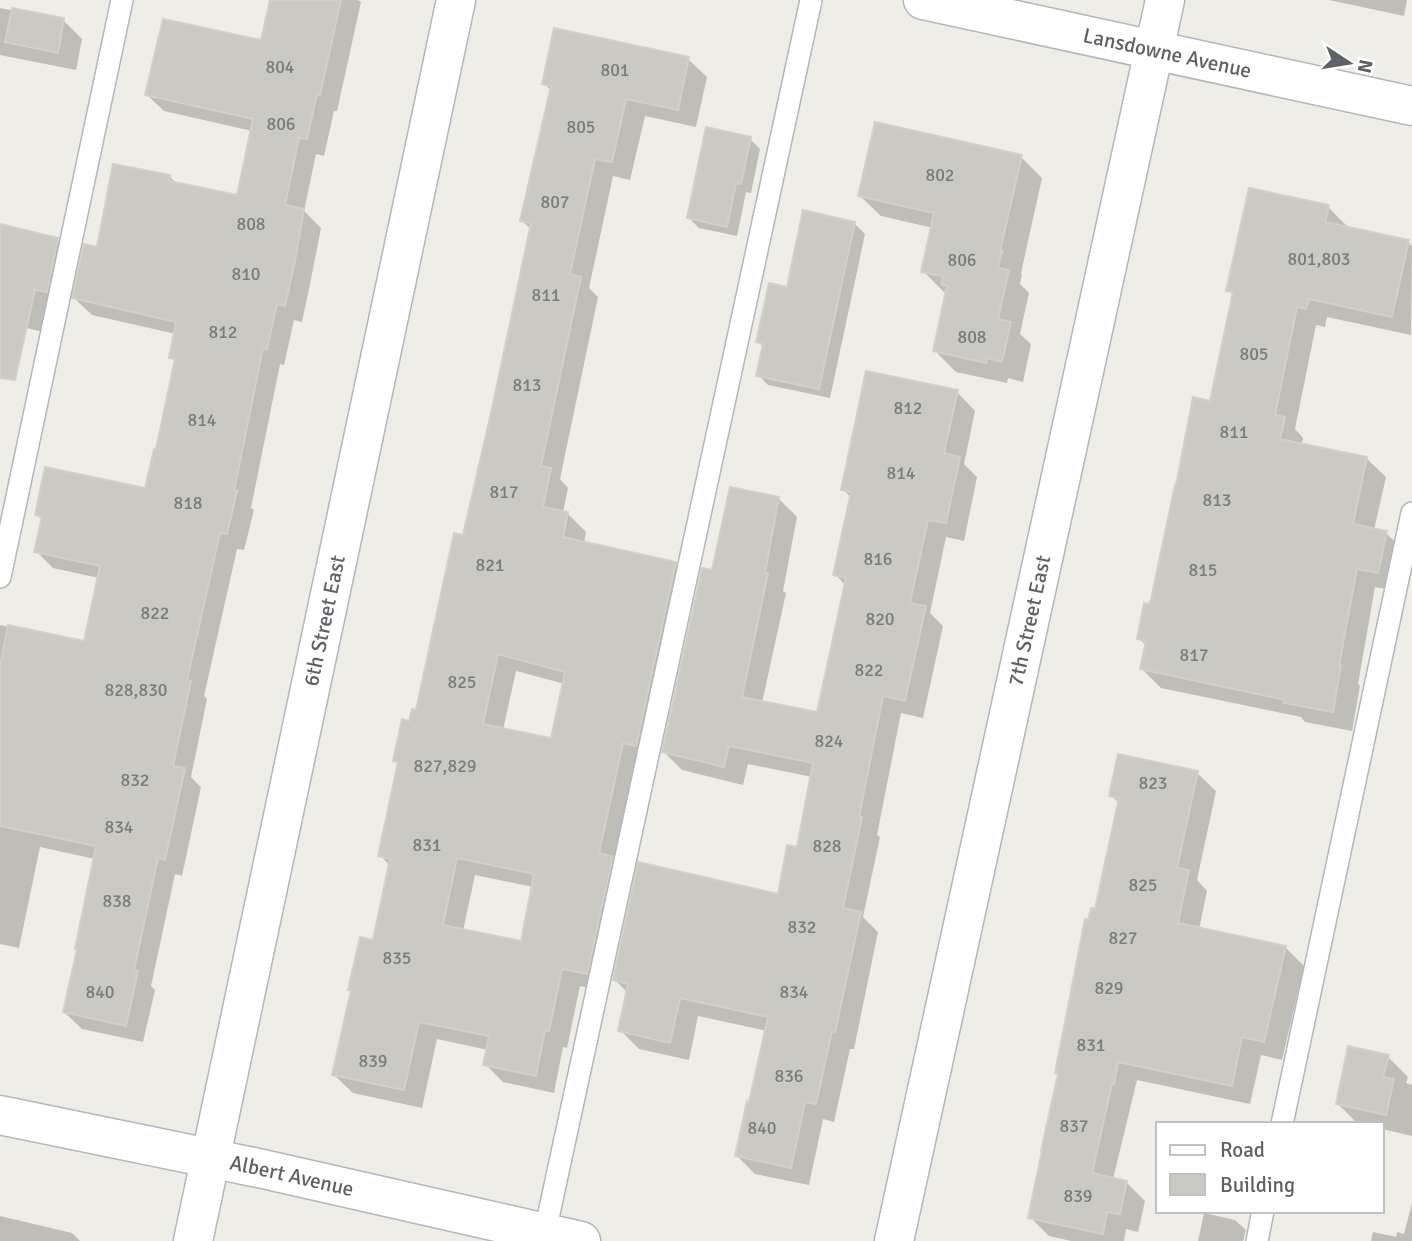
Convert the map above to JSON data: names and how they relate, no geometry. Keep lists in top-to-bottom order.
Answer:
{
  "streets": {
    "street": [
      "Lansdowne Avenue",
      "6th Street East",
      "7th Street East",
      "Albert Avenue"
    ]
  },
  "crossings": [
    ["Lansdowne Avenue", "7th Street East"],
    ["6th Street East", "Albert Avenue"]
  ],
  "house_numbers": [
    "804",
    "801",
    "806",
    "805",
    "802",
    "807",
    "808",
    "801,803",
    "806",
    "810",
    "811",
    "812",
    "808",
    "805",
    "813",
    "812",
    "814",
    "811",
    "814",
    "817",
    "813",
    "818",
    "816",
    "821",
    "815",
    "822",
    "820",
    "817",
    "822",
    "825",
    "828,830",
    "824",
    "827,829",
    "832",
    "823",
    "834",
    "831",
    "828",
    "825",
    "838",
    "832",
    "827",
    "835",
    "829",
    "840",
    "834",
    "831",
    "839",
    "836",
    "837",
    "840",
    "839"
  ],
  "legend": ["Road", "Building"],
  "north": "right"
}
